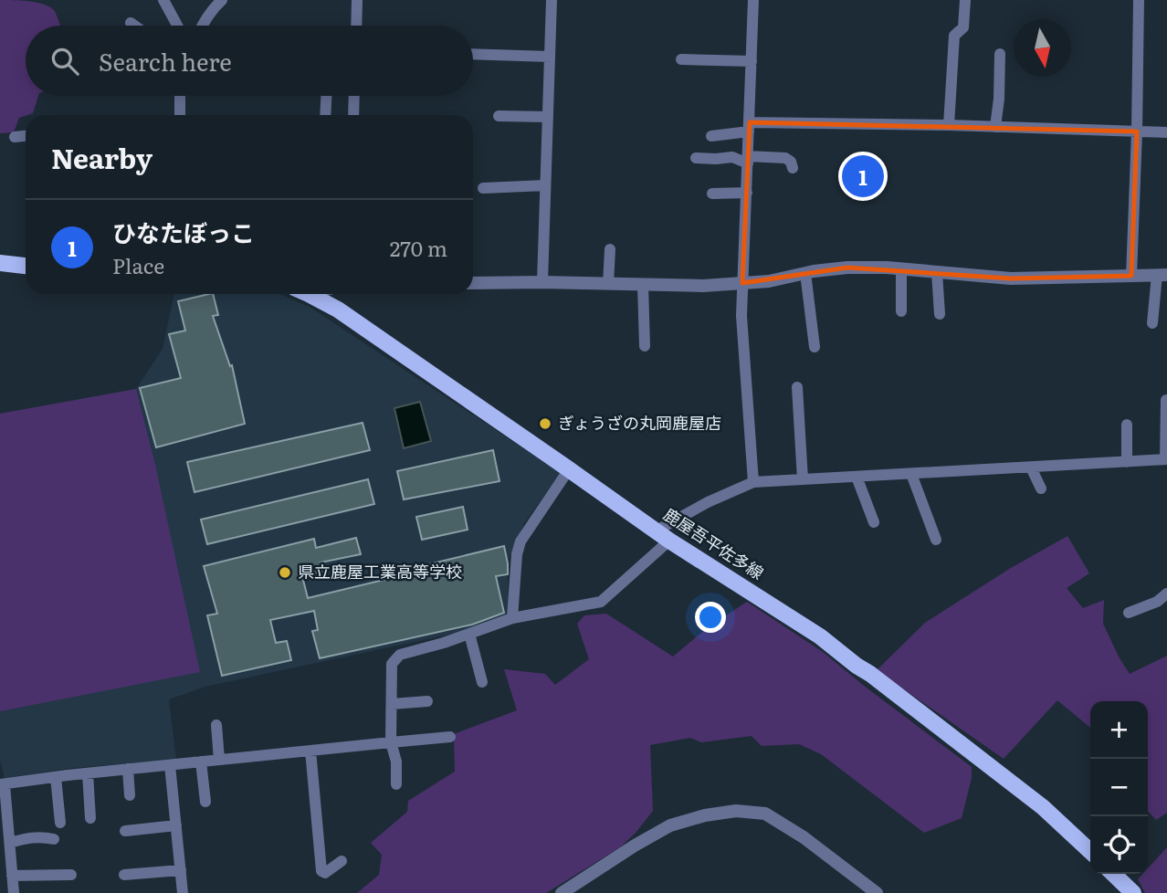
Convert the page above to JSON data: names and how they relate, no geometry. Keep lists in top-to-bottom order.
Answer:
{
  "streets": {
    "main road": ["鹿屋吾平佐多線"]
  },
  "places": ["ぎょうざの丸岡鹿屋店", "県立鹿屋工業高等学校"],
  "north": "bottom",
  "page": {
    "search": "Search here",
    "heading": "Nearby",
    "pins": "1",
    "list": [
      {
        "mark": "1",
        "name": "ひなたぼっこ",
        "note": "Place",
        "value": "270 m"
      }
    ],
    "map_buttons": ["+", "−"]
  }
}
